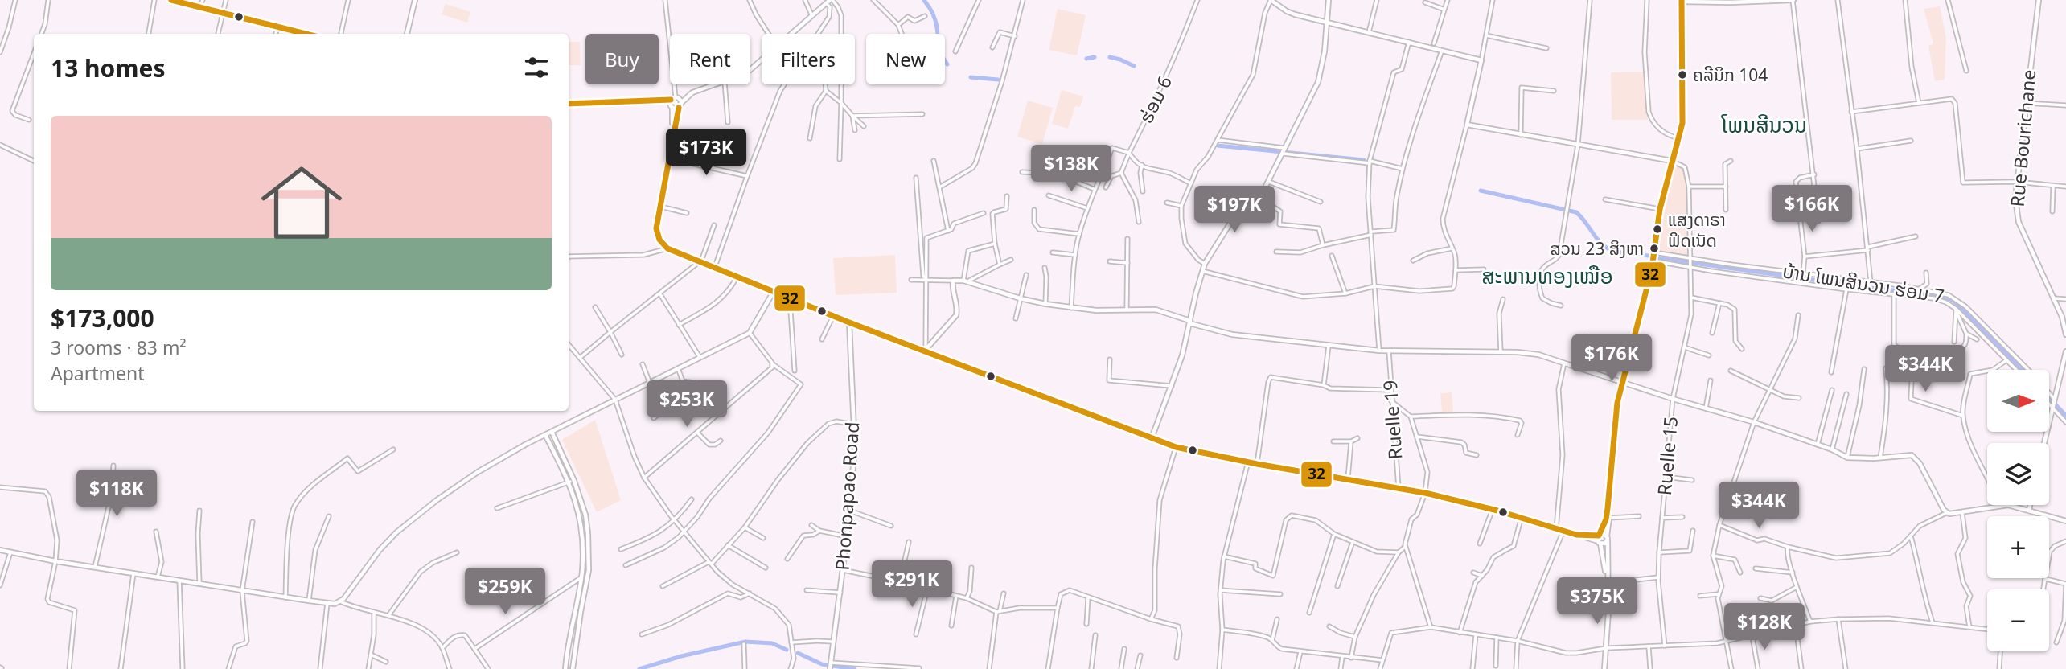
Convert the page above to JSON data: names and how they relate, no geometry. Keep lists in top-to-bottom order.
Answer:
{
  "streets": {
    "street": [
      "ຮ່ອມ 6",
      "Rue Bourichane",
      "ບ້ານ ໂພນສີນວນ ຮ່ອມ 7",
      "Ruelle 19",
      "Ruelle 15",
      "Phonpapao Road"
    ]
  },
  "crossings": [
    ["ບ້ານ ໂພນສີນວນ ຮ່ອມ 7", "Ruelle 15"]
  ],
  "districts": ["ໂພນສີນວນ", "ສະພານທອງເໝືອ"],
  "places": ["ຄລີນິກ 104", "ແສງດາຣາ ຟິດເນັດ", "ສວນ 23 ສິງຫາ"],
  "lines": ["transit line 32"],
  "north": "right",
  "page": {
    "chip": [
      "Buy",
      "Rent",
      "Filters",
      "New"
    ],
    "heading": "13 homes",
    "list": [
      {
        "name": "$173,000",
        "note": "3 rooms · 83 m² · Apartment"
      }
    ],
    "price": [
      "$173K",
      "$138K",
      "$166K",
      "$197K",
      "$176K",
      "$344K",
      "$253K",
      "$118K",
      "$344K",
      "$291K",
      "$259K",
      "$375K",
      "$128K"
    ],
    "map_buttons": ["+", "−"]
  }
}
